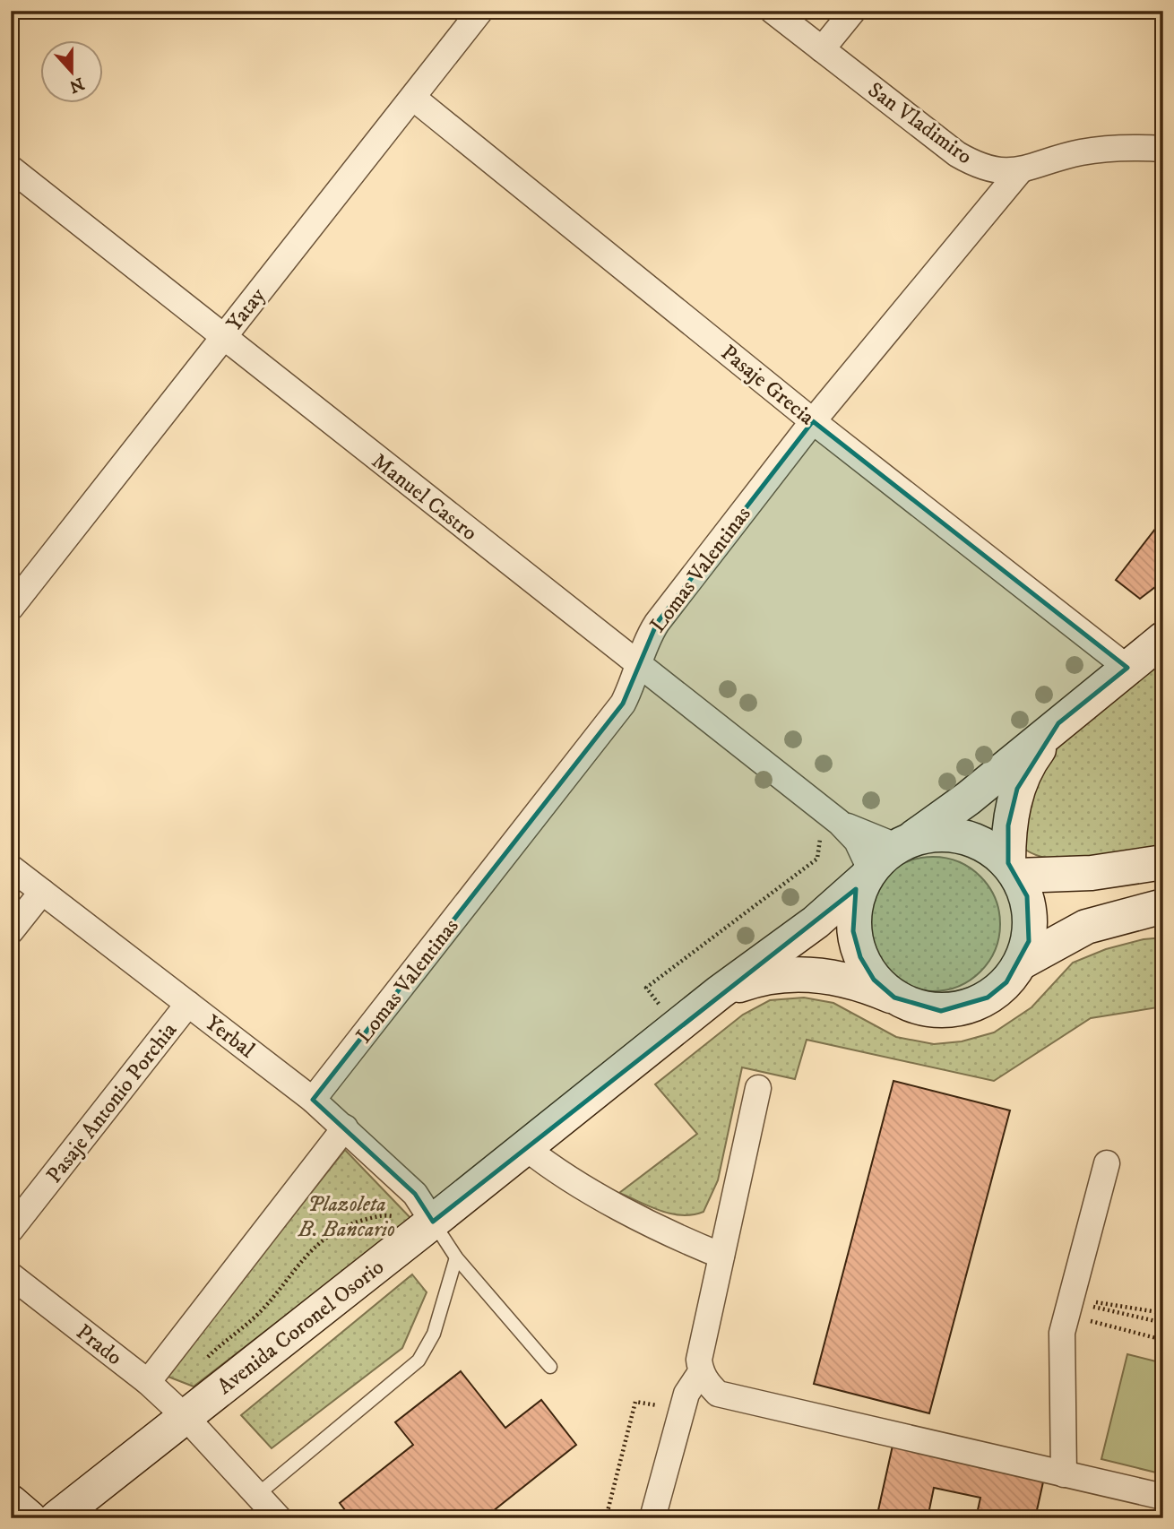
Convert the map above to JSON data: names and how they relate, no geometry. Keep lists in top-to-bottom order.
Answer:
{
  "streets": {
    "main road": ["Avenida Coronel Osorio"],
    "street": [
      "San Vladimiro",
      "Yatay",
      "Pasaje Grecia",
      "Manuel Castro",
      "Lomas Valentinas",
      "Yerbal",
      "Pasaje Antonio Porchia",
      "Prado"
    ]
  },
  "crossings": [
    ["San Vladimiro", "Lomas Valentinas"],
    ["Yatay", "Pasaje Grecia"],
    ["Yatay", "Manuel Castro"],
    ["Pasaje Grecia", "Lomas Valentinas"],
    ["Manuel Castro", "Lomas Valentinas"],
    ["Manuel Castro", "Avenida Coronel Osorio"],
    ["Lomas Valentinas", "Yerbal"],
    ["Yerbal", "Pasaje Antonio Porchia"],
    ["Yerbal", "Avenida Coronel Osorio"],
    ["Avenida Coronel Osorio", "Prado"]
  ],
  "parks": ["Plazoleta B. Bancario"],
  "north": "bottom"
}
